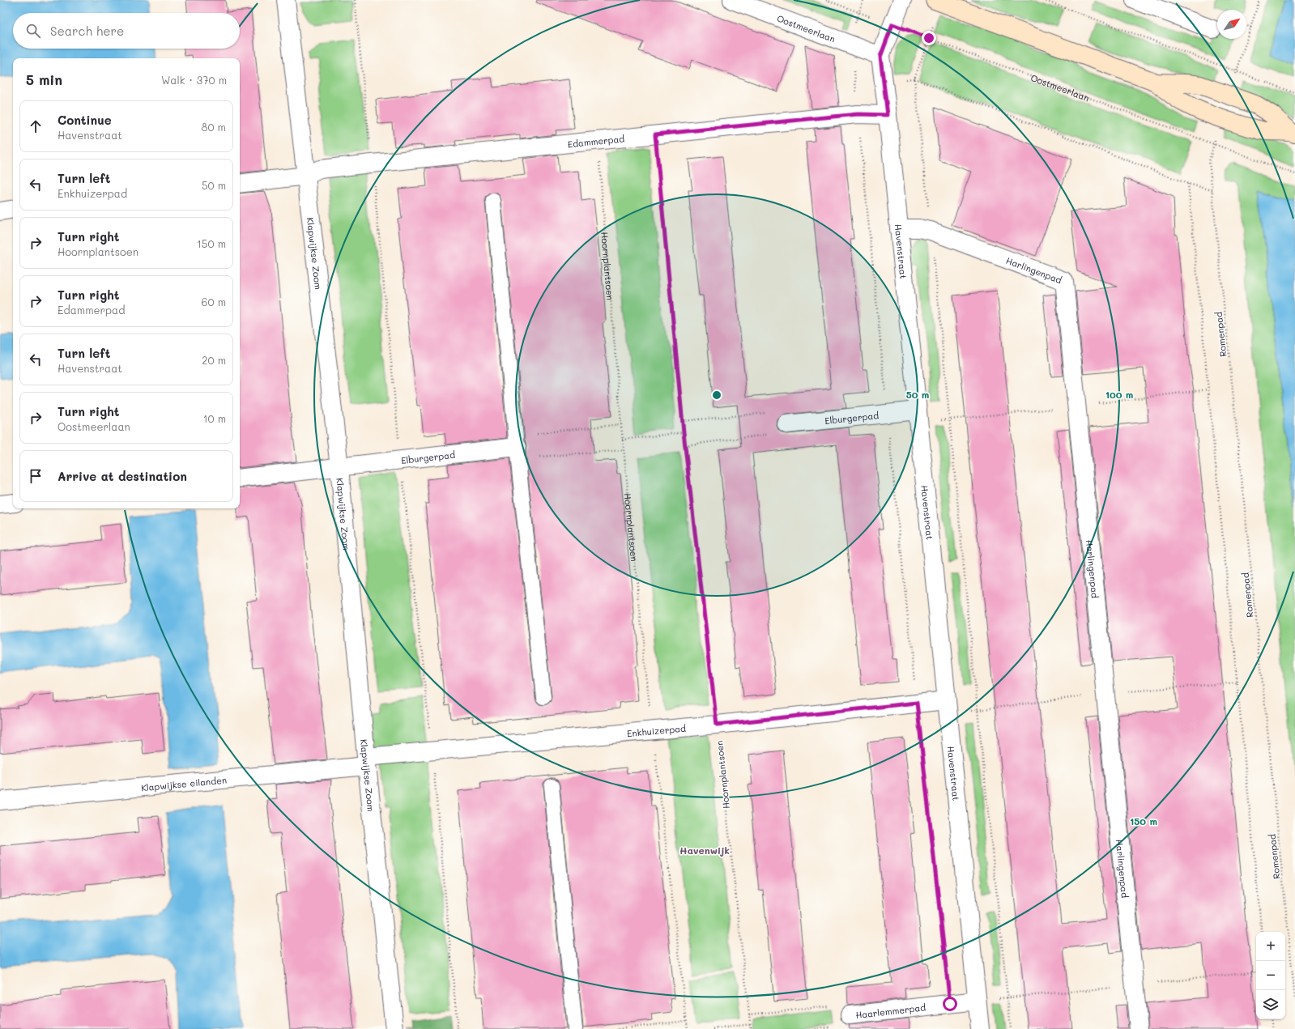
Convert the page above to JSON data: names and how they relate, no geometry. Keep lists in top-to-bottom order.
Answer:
{
  "streets": {
    "street": [
      "Oostmeerlaan",
      "Edammerpad",
      "Havenstraat",
      "Klapwijkse Zoom",
      "Harlingenpad",
      "Elburgerpad",
      "Enkhuizerpad",
      "Klapwijkse eilanden",
      "Haarlemmerpad"
    ],
    "path": ["Hoornplantsoen", "Romenpad"]
  },
  "crossings": [
    ["Oostmeerlaan", "Havenstraat"],
    ["Edammerpad", "Havenstraat"],
    ["Edammerpad", "Klapwijkse Zoom"],
    ["Edammerpad", "Hoornplantsoen"],
    ["Havenstraat", "Harlingenpad"],
    ["Havenstraat", "Elburgerpad"],
    ["Havenstraat", "Enkhuizerpad"],
    ["Havenstraat", "Haarlemmerpad"],
    ["Klapwijkse Zoom", "Elburgerpad"],
    ["Klapwijkse Zoom", "Enkhuizerpad"],
    ["Klapwijkse Zoom", "Klapwijkse eilanden"],
    ["Hoornplantsoen", "Enkhuizerpad"],
    ["Hoornplantsoen", "Haarlemmerpad"],
    ["Enkhuizerpad", "Klapwijkse eilanden"]
  ],
  "districts": ["Havenwijk"],
  "north": "top right",
  "page": {
    "search": "Search here",
    "heading": ["5 min", "Walk · 370 m"],
    "list": [
      ["Continue", "Havenstraat", "80 m"],
      ["Turn left", "Enkhuizerpad", "50 m"],
      ["Turn right", "Hoornplantsoen", "150 m"],
      ["Turn right", "Edammerpad", "60 m"],
      ["Turn left", "Havenstraat", "20 m"],
      ["Turn right", "Oostmeerlaan", "10 m"],
      "Arrive at destination"
    ],
    "map_buttons": ["+", "−"]
  },
  "rings": ["50 m", "100 m", "150 m"]
}
